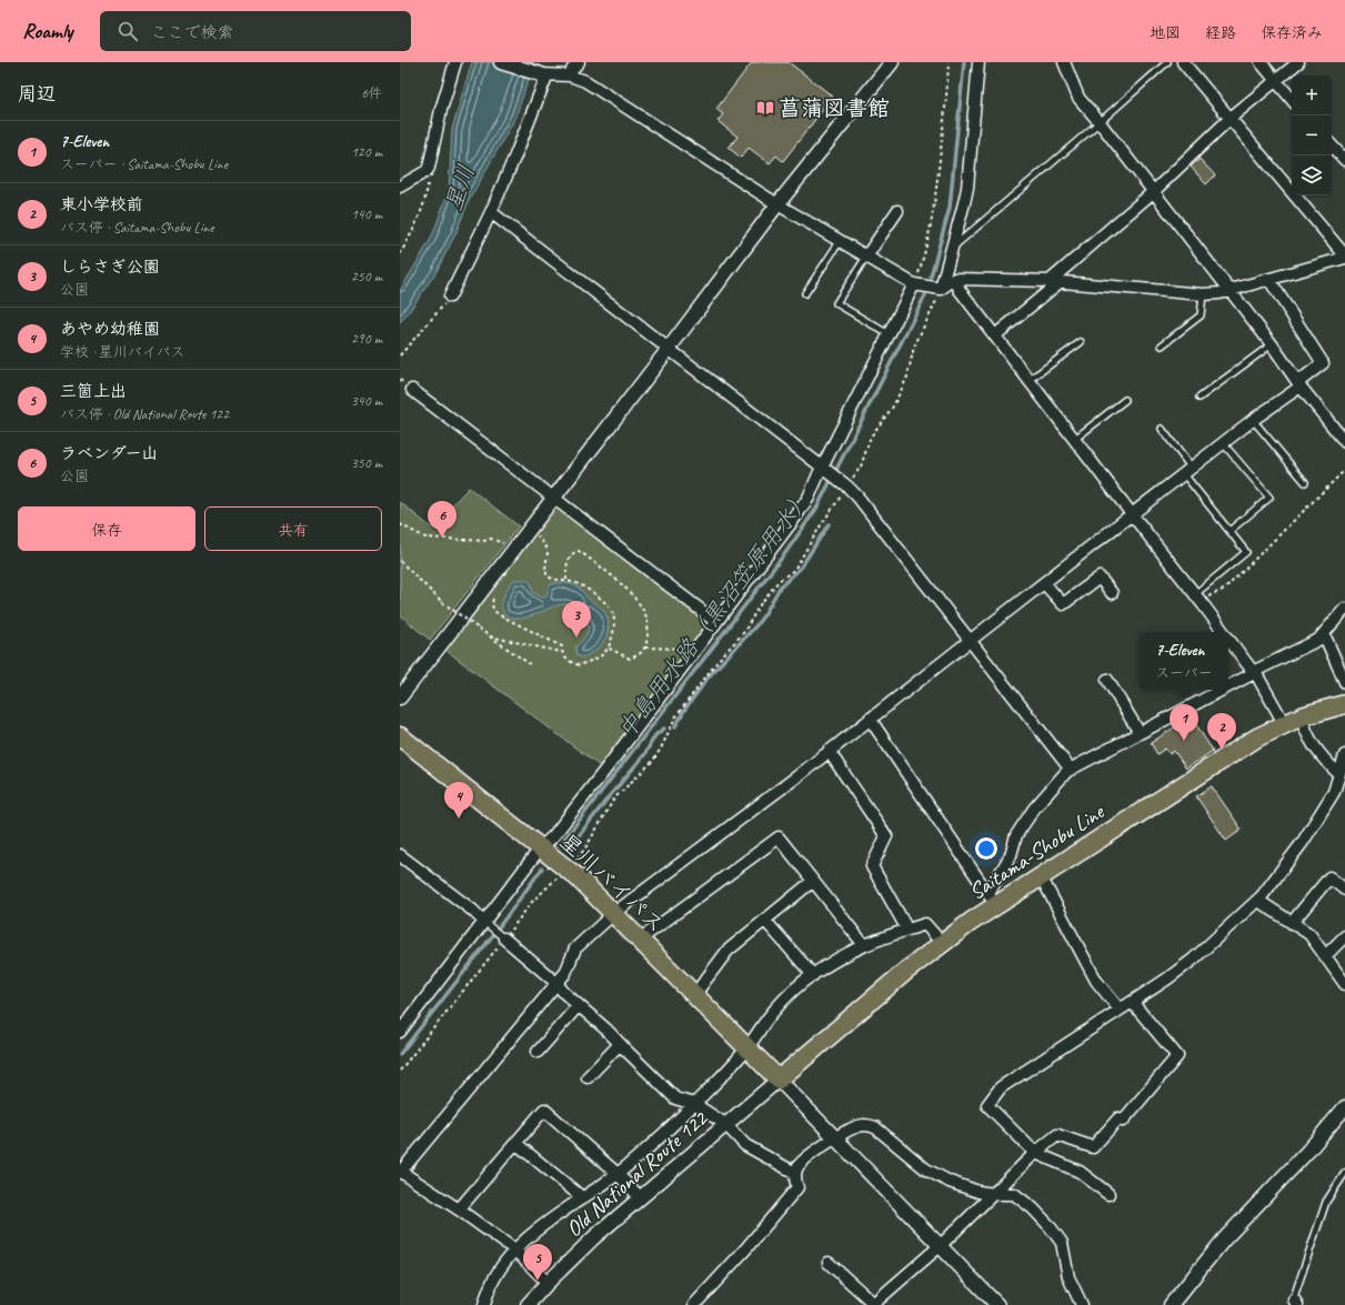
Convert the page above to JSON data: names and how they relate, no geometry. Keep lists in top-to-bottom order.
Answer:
{
  "streets": {
    "main road": ["Saitama-Shobu Line", "星川バイパス"],
    "street": ["Old National Route 122"]
  },
  "crossings": [
    ["Saitama-Shobu Line", "星川バイパス"],
    ["Saitama-Shobu Line", "Old National Route 122"],
    ["星川バイパス", "Old National Route 122"]
  ],
  "water": ["星川", "中島用水路（黒沼笠原用水）"],
  "places": {
    "library": ["菖蒲図書館"]
  },
  "page": {
    "header": "Roamly",
    "search": "ここで検索",
    "nav": ["地図", "経路", "保存済み"],
    "heading": ["周辺", "6件"],
    "map_buttons": ["+", "−"],
    "list": [
      {
        "mark": "1",
        "name": "7-Eleven",
        "note": "スーパー · Saitama-Shobu Line",
        "value": "120 m"
      },
      {
        "mark": "2",
        "name": "東小学校前",
        "note": "バス停 · Saitama-Shobu Line",
        "value": "140 m"
      },
      {
        "mark": "3",
        "name": "しらさぎ公園",
        "note": "公園",
        "value": "250 m"
      },
      {
        "mark": "4",
        "name": "あやめ幼稚園",
        "note": "学校 · 星川バイパス",
        "value": "290 m"
      },
      {
        "mark": "5",
        "name": "三箇上出",
        "note": "バス停 · Old National Route 122",
        "value": "340 m"
      },
      {
        "mark": "6",
        "name": "ラベンダー山",
        "note": "公園",
        "value": "350 m"
      }
    ],
    "buttons": ["保存", "共有"],
    "pins": [
      "6",
      "3",
      "1",
      "2",
      "4",
      "5"
    ],
    "popup": ["7-Eleven", "スーパー"]
  }
}
